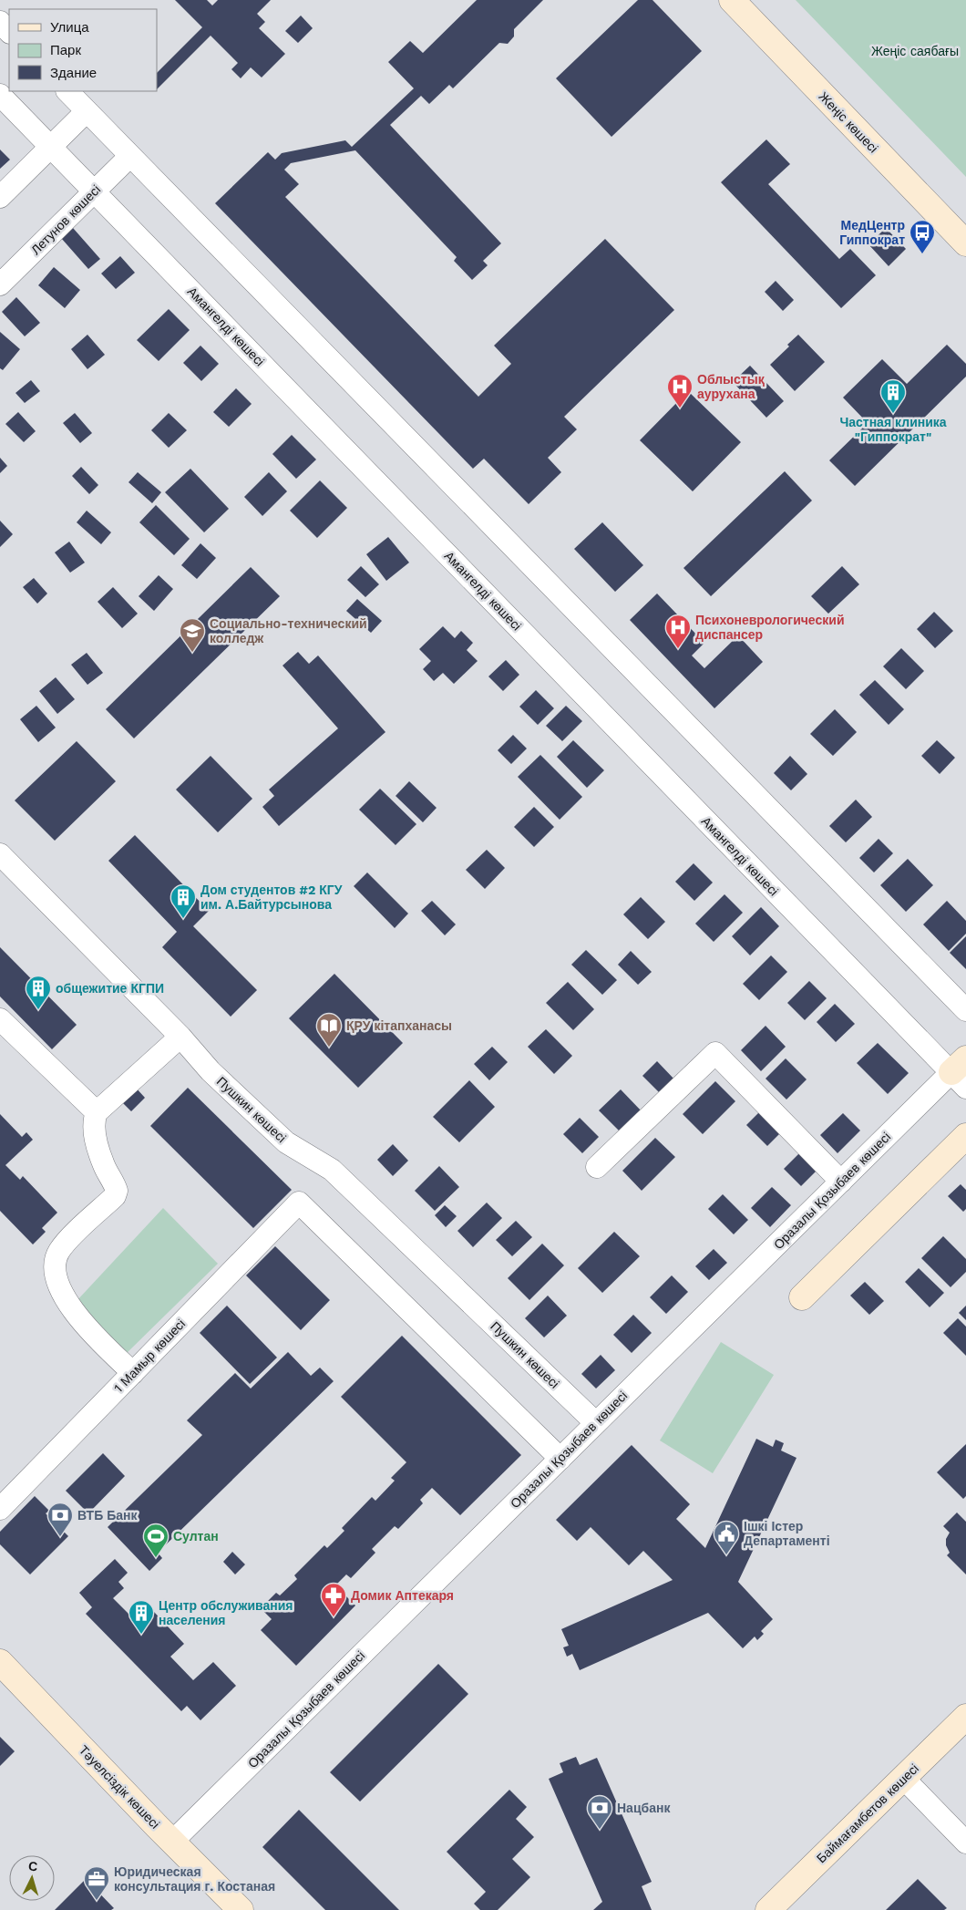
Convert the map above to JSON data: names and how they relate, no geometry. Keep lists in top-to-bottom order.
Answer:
{
  "streets": {
    "main road": ["Жеңіс көшесі", "Тәуелсіздік көшесі", "Баймағамбетов көшесі"],
    "street": [
      "Летунов көшесі",
      "Амангелді көшесі",
      "Пушкин көшесі",
      "Оразалы Қозыбаев көшесі",
      "1 Мамыр көшесі"
    ]
  },
  "crossings": [
    ["Летунов көшесі", "Амангелді көшесі"],
    ["Амангелді көшесі", "Оразалы Қозыбаев көшесі"],
    ["Пушкин көшесі", "Оразалы Қозыбаев көшесі"],
    ["Оразалы Қозыбаев көшесі", "1 Мамыр көшесі"],
    ["Оразалы Қозыбаев көшесі", "Тәуелсіздік көшесі"]
  ],
  "parks": ["Жеңіс саябағы"],
  "places": {
    "bus stop": ["МедЦентр Гиппократ"],
    "hospital": ["Облыстық аурухана", "Психоневрологический диспансер"],
    "building": [
      "Частная клиника \"Гиппократ\"",
      "Дом студентов #2 КГУ им. А.Байтурсынова",
      "общежитие КГПИ",
      "Центр обслуживания населения"
    ],
    "school or university": ["Социально-технический колледж"],
    "library": ["ҚРУ кітапханасы"],
    "bank": ["ВТБ Банк", "Нацбанк"],
    "public building": ["Ішкі Істер Департаменті"],
    "sports": ["Султан"],
    "pharmacy": ["Домик Аптекаря"],
    "office": ["Юридическая консультация г. Костаная"]
  },
  "legend": ["Улица", "Парк", "Здание"],
  "north": "top"
}
